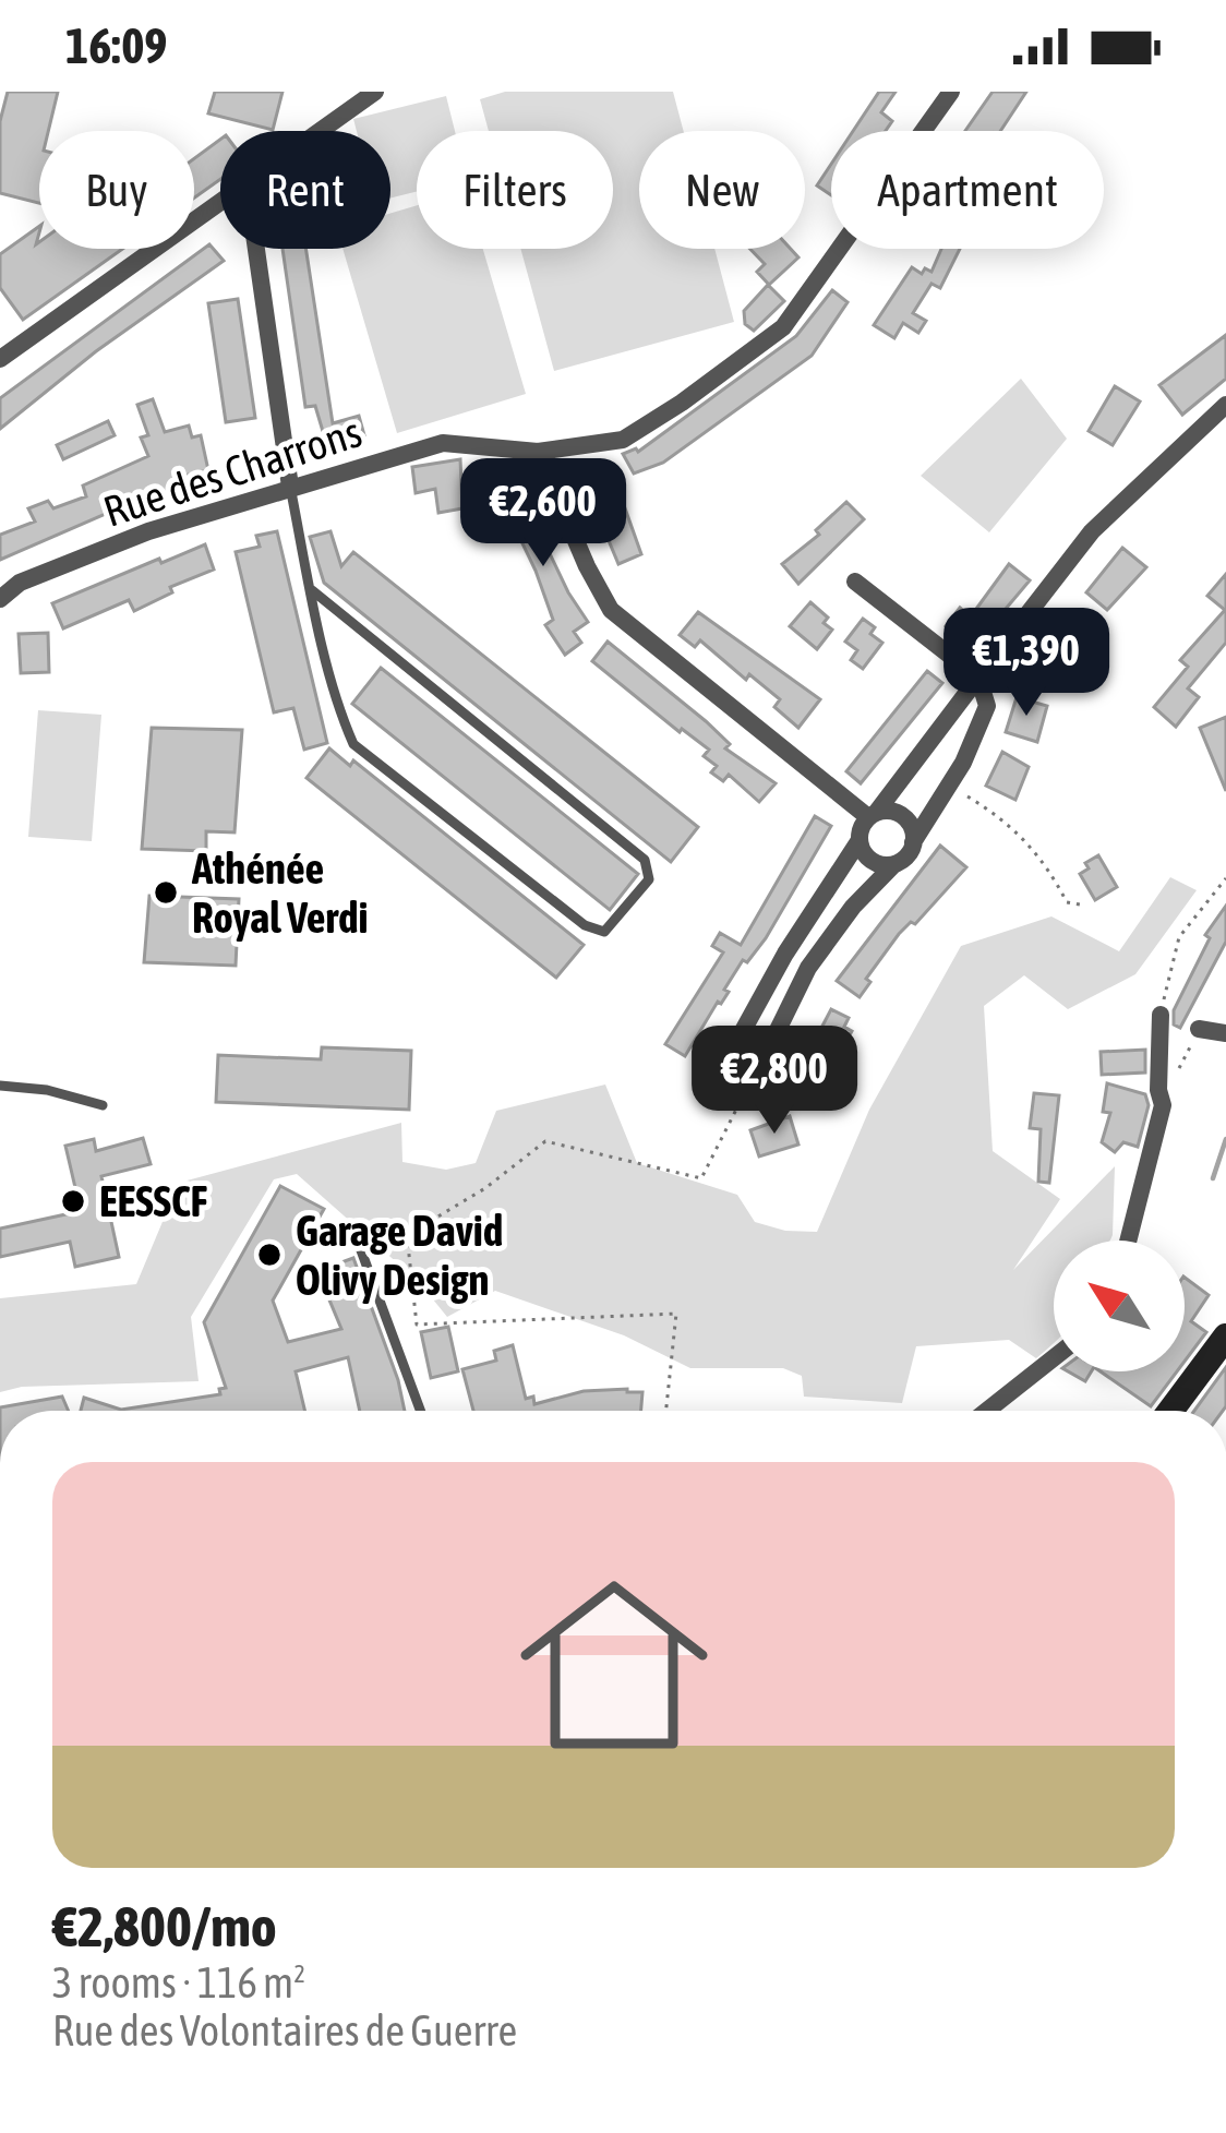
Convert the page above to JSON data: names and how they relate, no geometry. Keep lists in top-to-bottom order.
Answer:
{
  "streets": {
    "street": ["Rue des Charrons"]
  },
  "places": ["Athénée Royal Verdi", "EESSCF", "Garage David Olivy Design"],
  "north": "top left",
  "page": {
    "status": "16:09",
    "chip": [
      "Buy",
      "Rent",
      "Filters",
      "New",
      "Apartment"
    ],
    "price": ["€2,600", "€1,390", "€2,800"],
    "list": [
      {
        "name": "€2,800/mo",
        "note": "3 rooms · 116 m² · Rue des Volontaires de Guerre"
      }
    ]
  }
}
